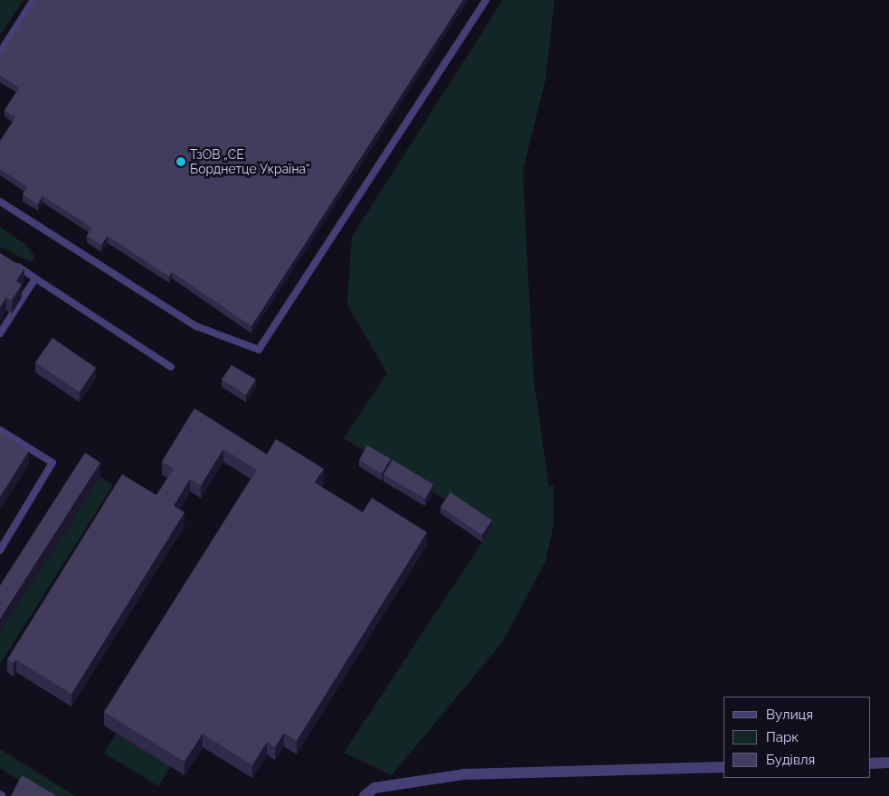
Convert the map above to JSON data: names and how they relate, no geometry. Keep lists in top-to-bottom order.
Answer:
{
  "places": ["ТзОВ „СЕ Борднетце Україна“"],
  "legend": ["Вулиця", "Парк", "Будівля"]
}
